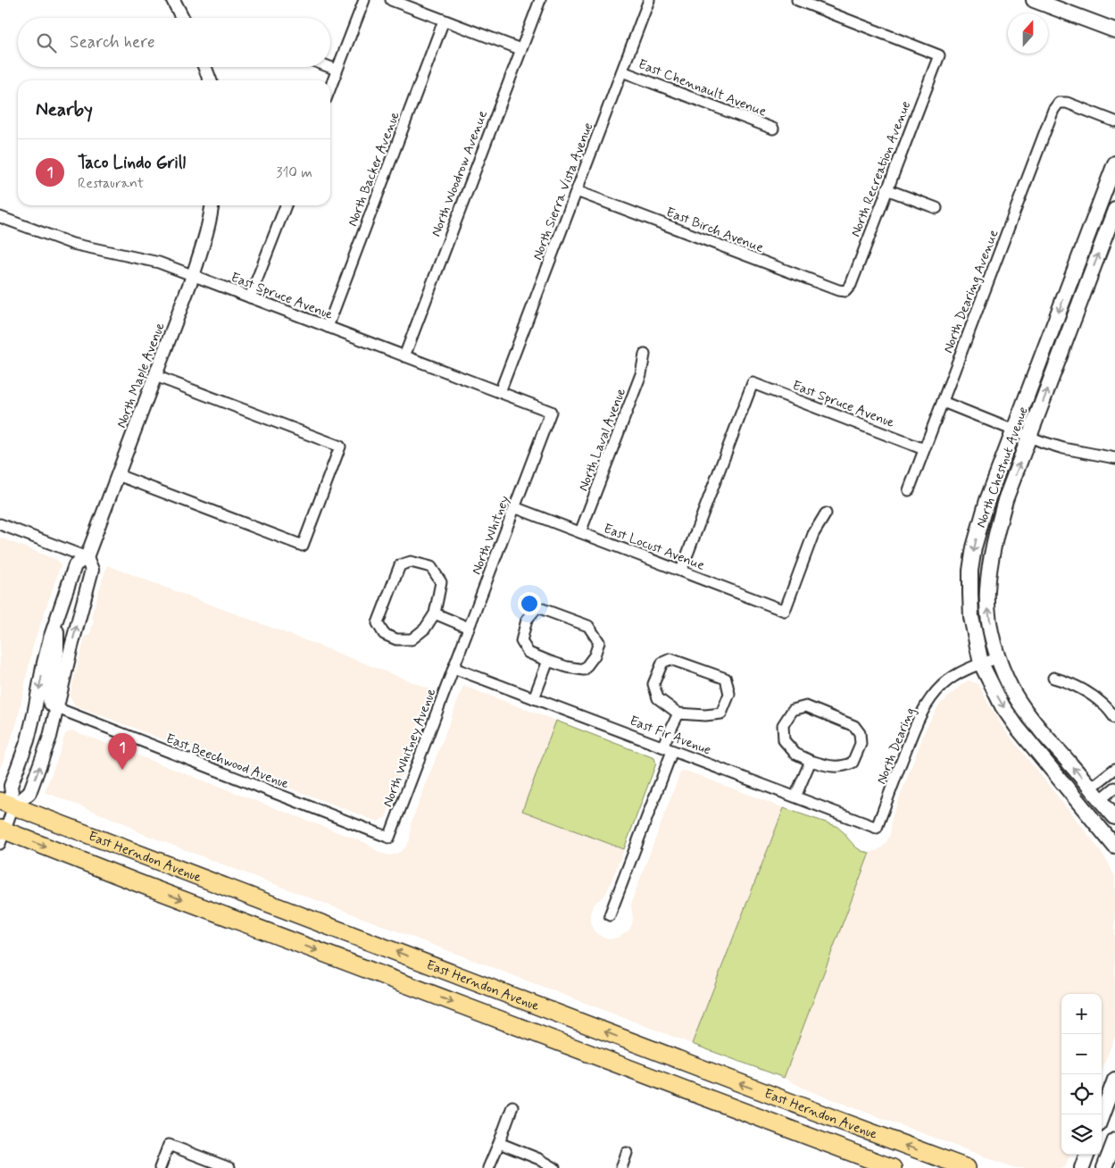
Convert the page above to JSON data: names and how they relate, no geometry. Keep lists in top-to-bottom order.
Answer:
{
  "streets": {
    "main road": ["North Chestnut Avenue", "East Herndon Avenue"],
    "street": [
      "East Chennault Avenue",
      "North Backer Avenue",
      "North Recreation Avenue",
      "North Woodrow Avenue",
      "North Sierra Vista Avenue",
      "East Birch Avenue",
      "North Dearing Avenue",
      "East Spruce Avenue",
      "North Maple Avenue",
      "North Laval Avenue",
      "North Whitney",
      "East Locust Avenue",
      "East Fir Avenue",
      "North Dearing",
      "North Whitney Avenue",
      "East Beechwood Avenue"
    ]
  },
  "crossings": [
    ["East Chennault Avenue", "North Sierra Vista Avenue"],
    ["North Backer Avenue", "East Spruce Avenue"],
    ["North Recreation Avenue", "East Birch Avenue"],
    ["North Woodrow Avenue", "East Spruce Avenue"],
    ["North Sierra Vista Avenue", "East Birch Avenue"],
    ["North Sierra Vista Avenue", "East Spruce Avenue"],
    ["North Dearing Avenue", "East Spruce Avenue"],
    ["East Spruce Avenue", "North Maple Avenue"],
    ["East Spruce Avenue", "North Whitney"],
    ["East Spruce Avenue", "East Locust Avenue"],
    ["North Maple Avenue", "East Beechwood Avenue"],
    ["North Maple Avenue", "East Herndon Avenue"],
    ["North Laval Avenue", "East Locust Avenue"],
    ["North Chestnut Avenue", "North Dearing"],
    ["North Whitney", "East Locust Avenue"],
    ["North Whitney", "East Fir Avenue"],
    ["North Whitney", "North Whitney Avenue"],
    ["East Fir Avenue", "North Dearing"],
    ["East Fir Avenue", "North Whitney Avenue"],
    ["North Whitney Avenue", "East Beechwood Avenue"]
  ],
  "north": "top",
  "page": {
    "search": "Search here",
    "heading": "Nearby",
    "list": [
      {
        "mark": "1",
        "name": "Taco Lindo Grill",
        "note": "Restaurant",
        "value": "310 m"
      }
    ],
    "pins": "1",
    "map_buttons": ["+", "−"]
  }
}
